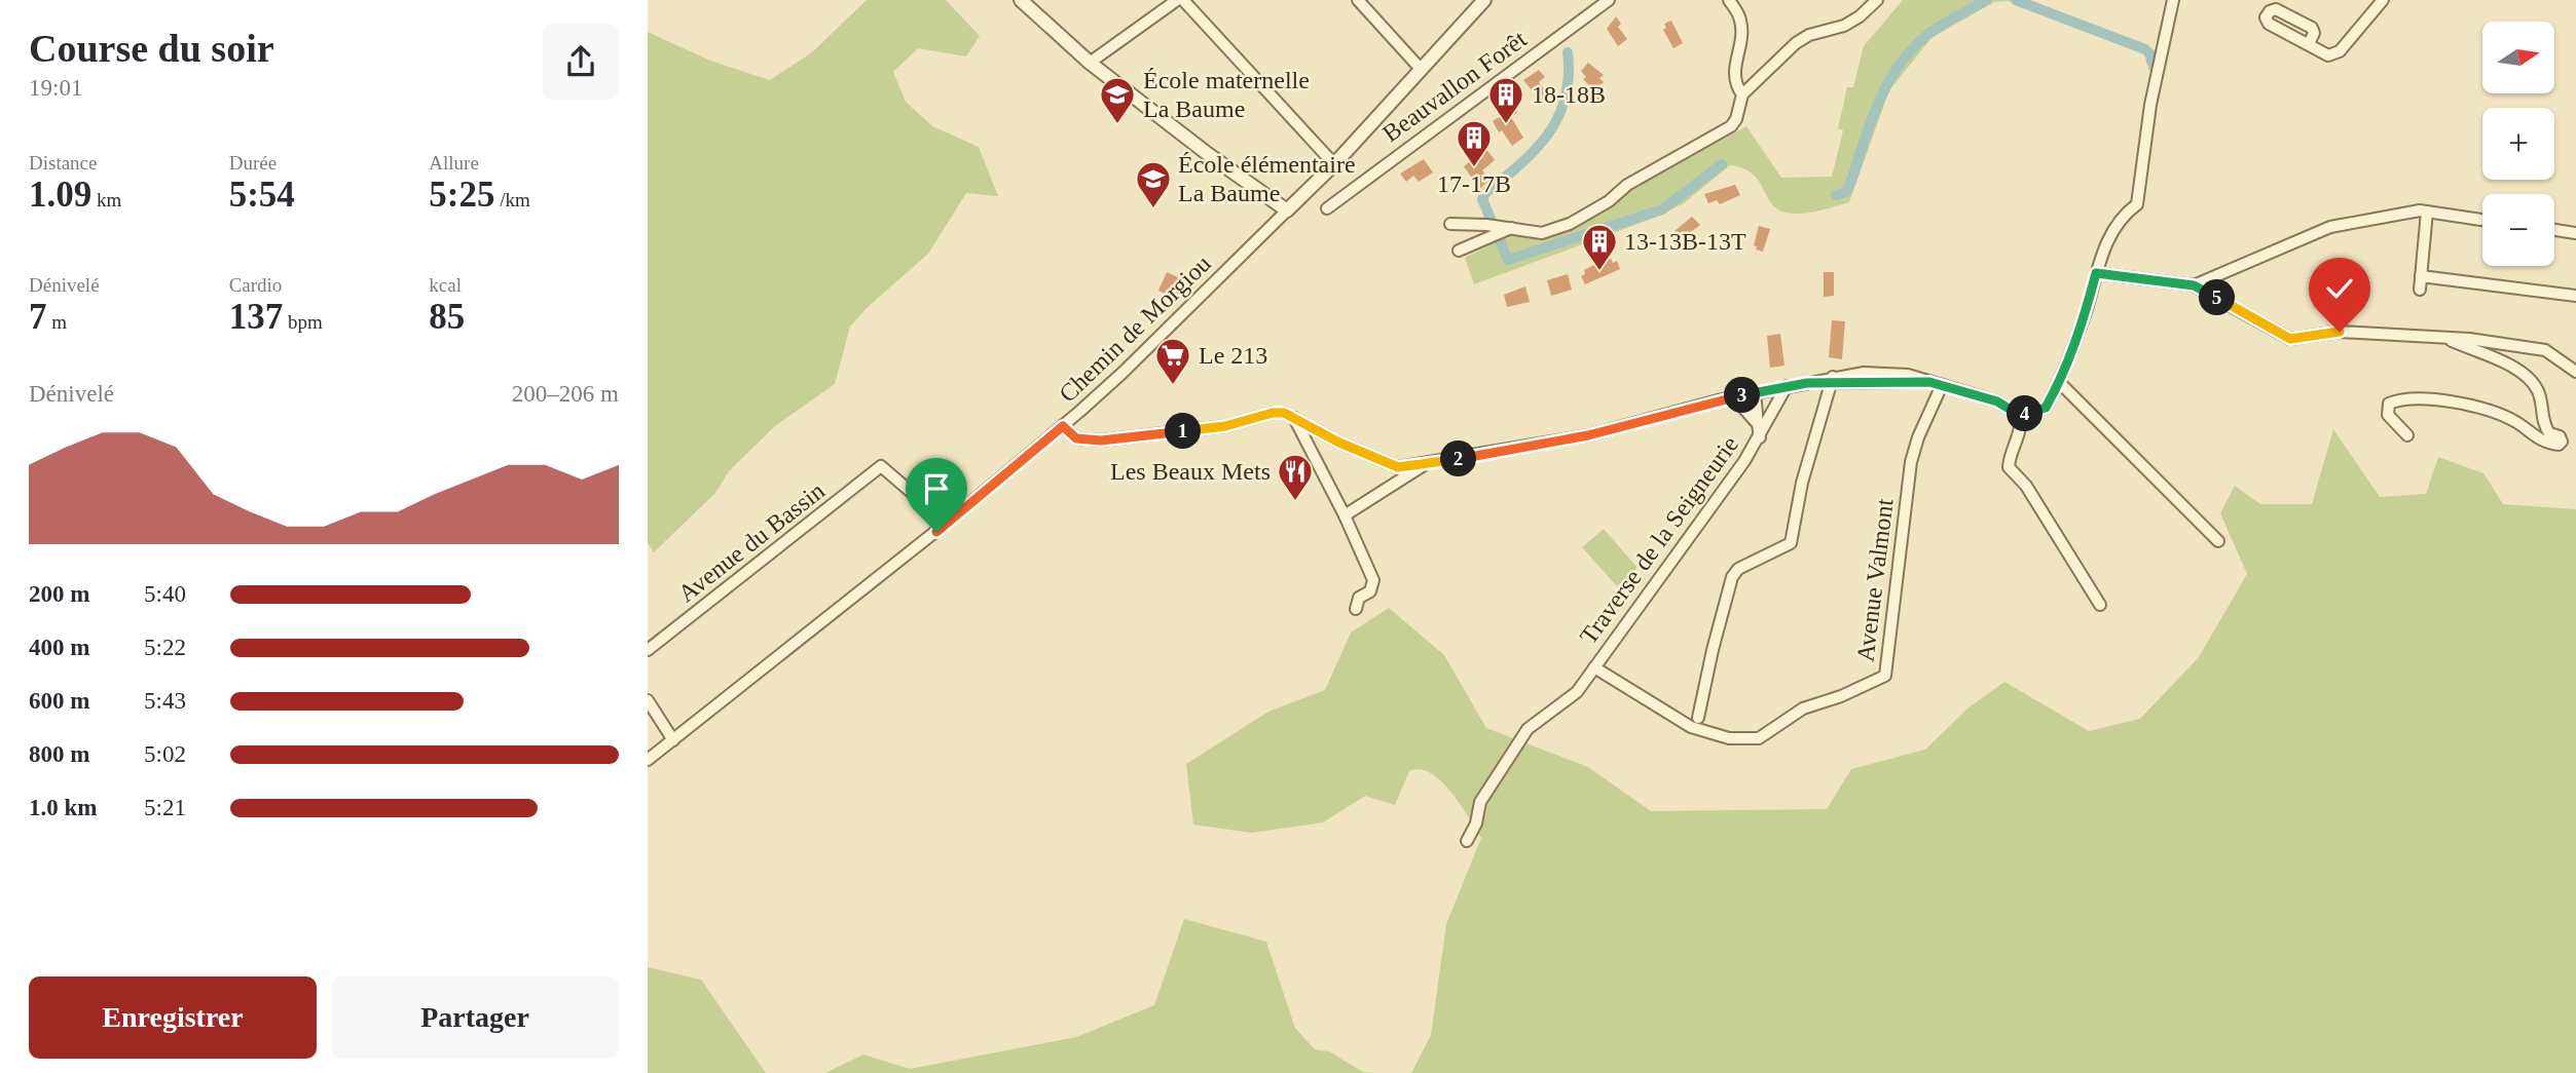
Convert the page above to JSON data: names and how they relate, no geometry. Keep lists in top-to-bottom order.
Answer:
{
  "streets": {
    "street": [
      "Beauvallon Forêt",
      "Chemin de Morgiou",
      "Traverse de la Seigneurie",
      "Avenue du Bassin",
      "Avenue Valmont"
    ]
  },
  "crossings": [
    ["Chemin de Morgiou", "Avenue du Bassin"],
    ["Traverse de la Seigneurie", "Avenue Valmont"]
  ],
  "places": {
    "school or university": ["École maternelle La Baume", "École élémentaire La Baume"],
    "building": ["18-18B", "17-17B", "13-13B-13T"],
    "supermarket": ["Le 213"],
    "restaurant": ["Les Beaux Mets"]
  },
  "north": "right",
  "page": {
    "heading": ["Course du soir", "19:01"],
    "map_buttons": ["+", "−"],
    "stats": [
      ["Distance", "1.09 km"],
      ["Durée", "5:54"],
      ["Allure", "5:25 /km"],
      ["Dénivelé", "7 m"],
      ["Cardio", "137 bpm"],
      ["kcal", "85"]
    ],
    "pins": [
      "5",
      "3",
      "4",
      "1",
      "2"
    ],
    "chart": ["Dénivelé", "200–206 m"],
    "list": [
      {
        "name": "200 m",
        "note": "5:40"
      },
      {
        "name": "400 m",
        "note": "5:22"
      },
      {
        "name": "600 m",
        "note": "5:43"
      },
      {
        "name": "800 m",
        "note": "5:02"
      },
      {
        "name": "1.0 km",
        "note": "5:21"
      }
    ],
    "buttons": ["Enregistrer", "Partager"]
  }
}
